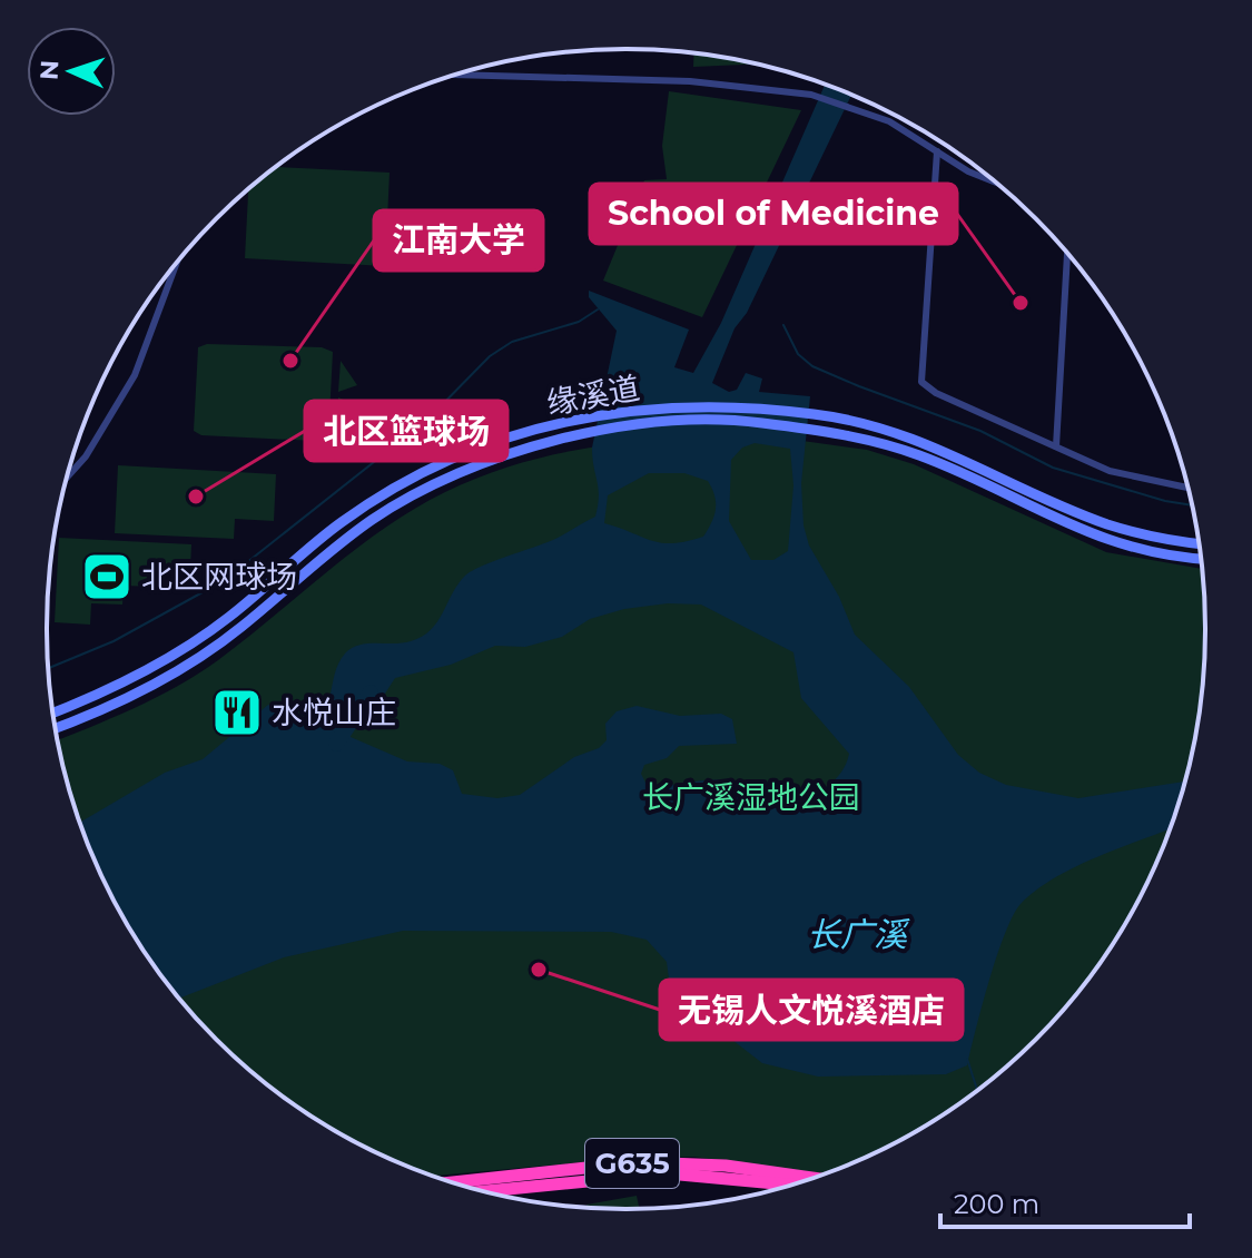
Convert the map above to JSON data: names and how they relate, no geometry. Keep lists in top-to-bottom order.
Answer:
{
  "streets": {
    "highway": ["G635"],
    "main road": ["缘溪道"]
  },
  "water": ["长广溪"],
  "parks": ["长广溪湿地公园"],
  "places": {
    "other": [
      "School of Medicine",
      "江南大学",
      "北区篮球场",
      "无锡人文悦溪酒店"
    ],
    "sports": ["北区网球场"],
    "restaurant": ["水悦山庄"]
  },
  "scale_bar": "200 m",
  "north": "left"
}
